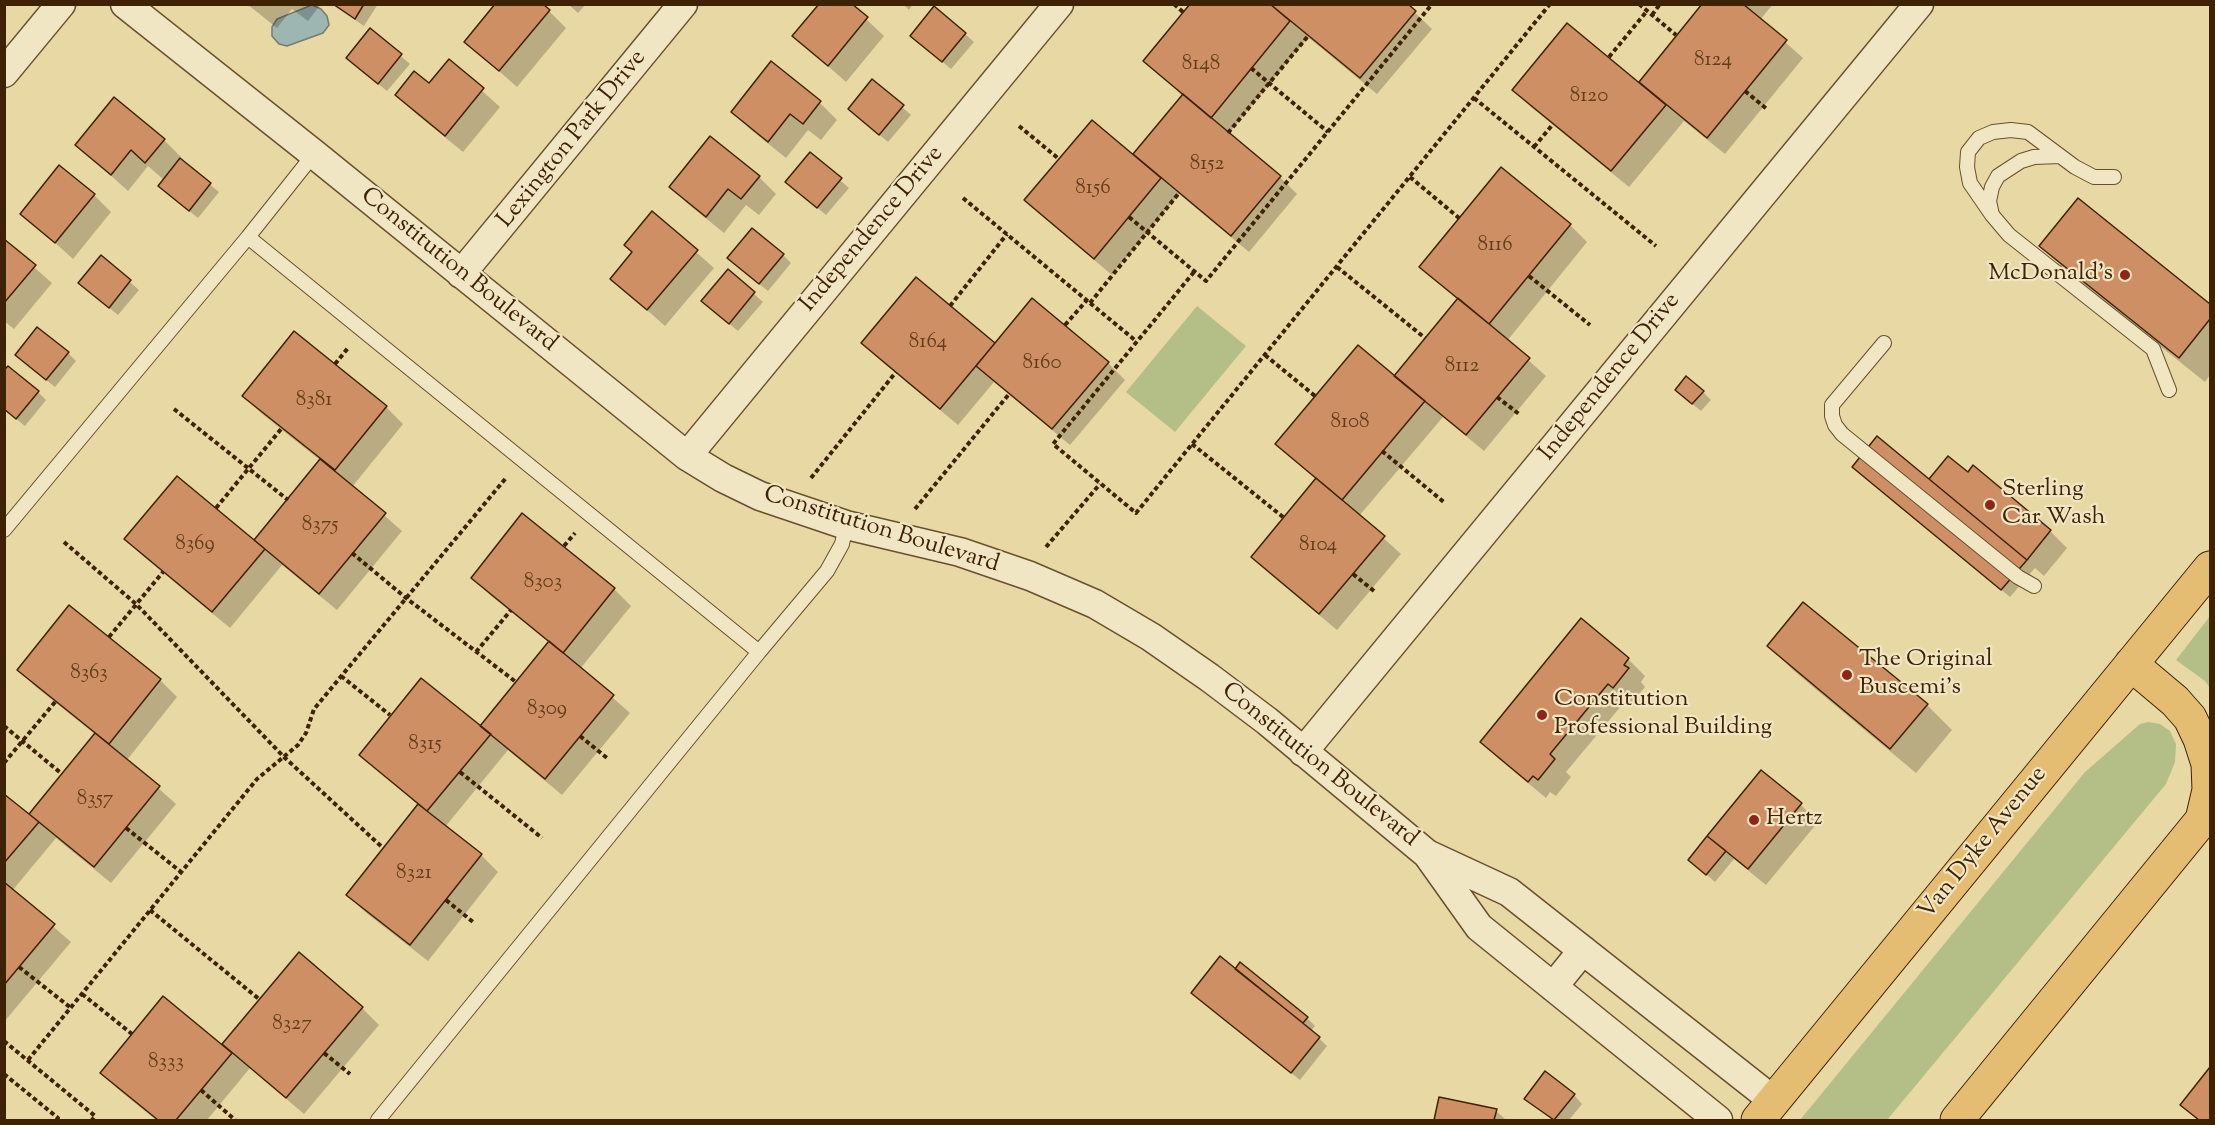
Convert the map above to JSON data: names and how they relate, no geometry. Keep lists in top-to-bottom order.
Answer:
{
  "streets": {
    "main road": ["Van Dyke Avenue"],
    "street": ["Lexington Park Drive", "Independence Drive", "Constitution Boulevard"]
  },
  "crossings": [
    ["Lexington Park Drive", "Constitution Boulevard"],
    ["Independence Drive", "Constitution Boulevard"],
    ["Constitution Boulevard", "Van Dyke Avenue"]
  ],
  "places": [
    "McDonald's",
    "Sterling Car Wash",
    "The Original Buscemi's",
    "Constitution Professional Building",
    "Hertz"
  ],
  "house_numbers": [
    "8124",
    "8148",
    "8120",
    "8152",
    "8156",
    "8116",
    "8164",
    "8160",
    "8112",
    "8381",
    "8108",
    "8375",
    "8369",
    "8104",
    "8303",
    "8363",
    "8309",
    "8315",
    "8357",
    "8321",
    "8327",
    "8333"
  ]
}
